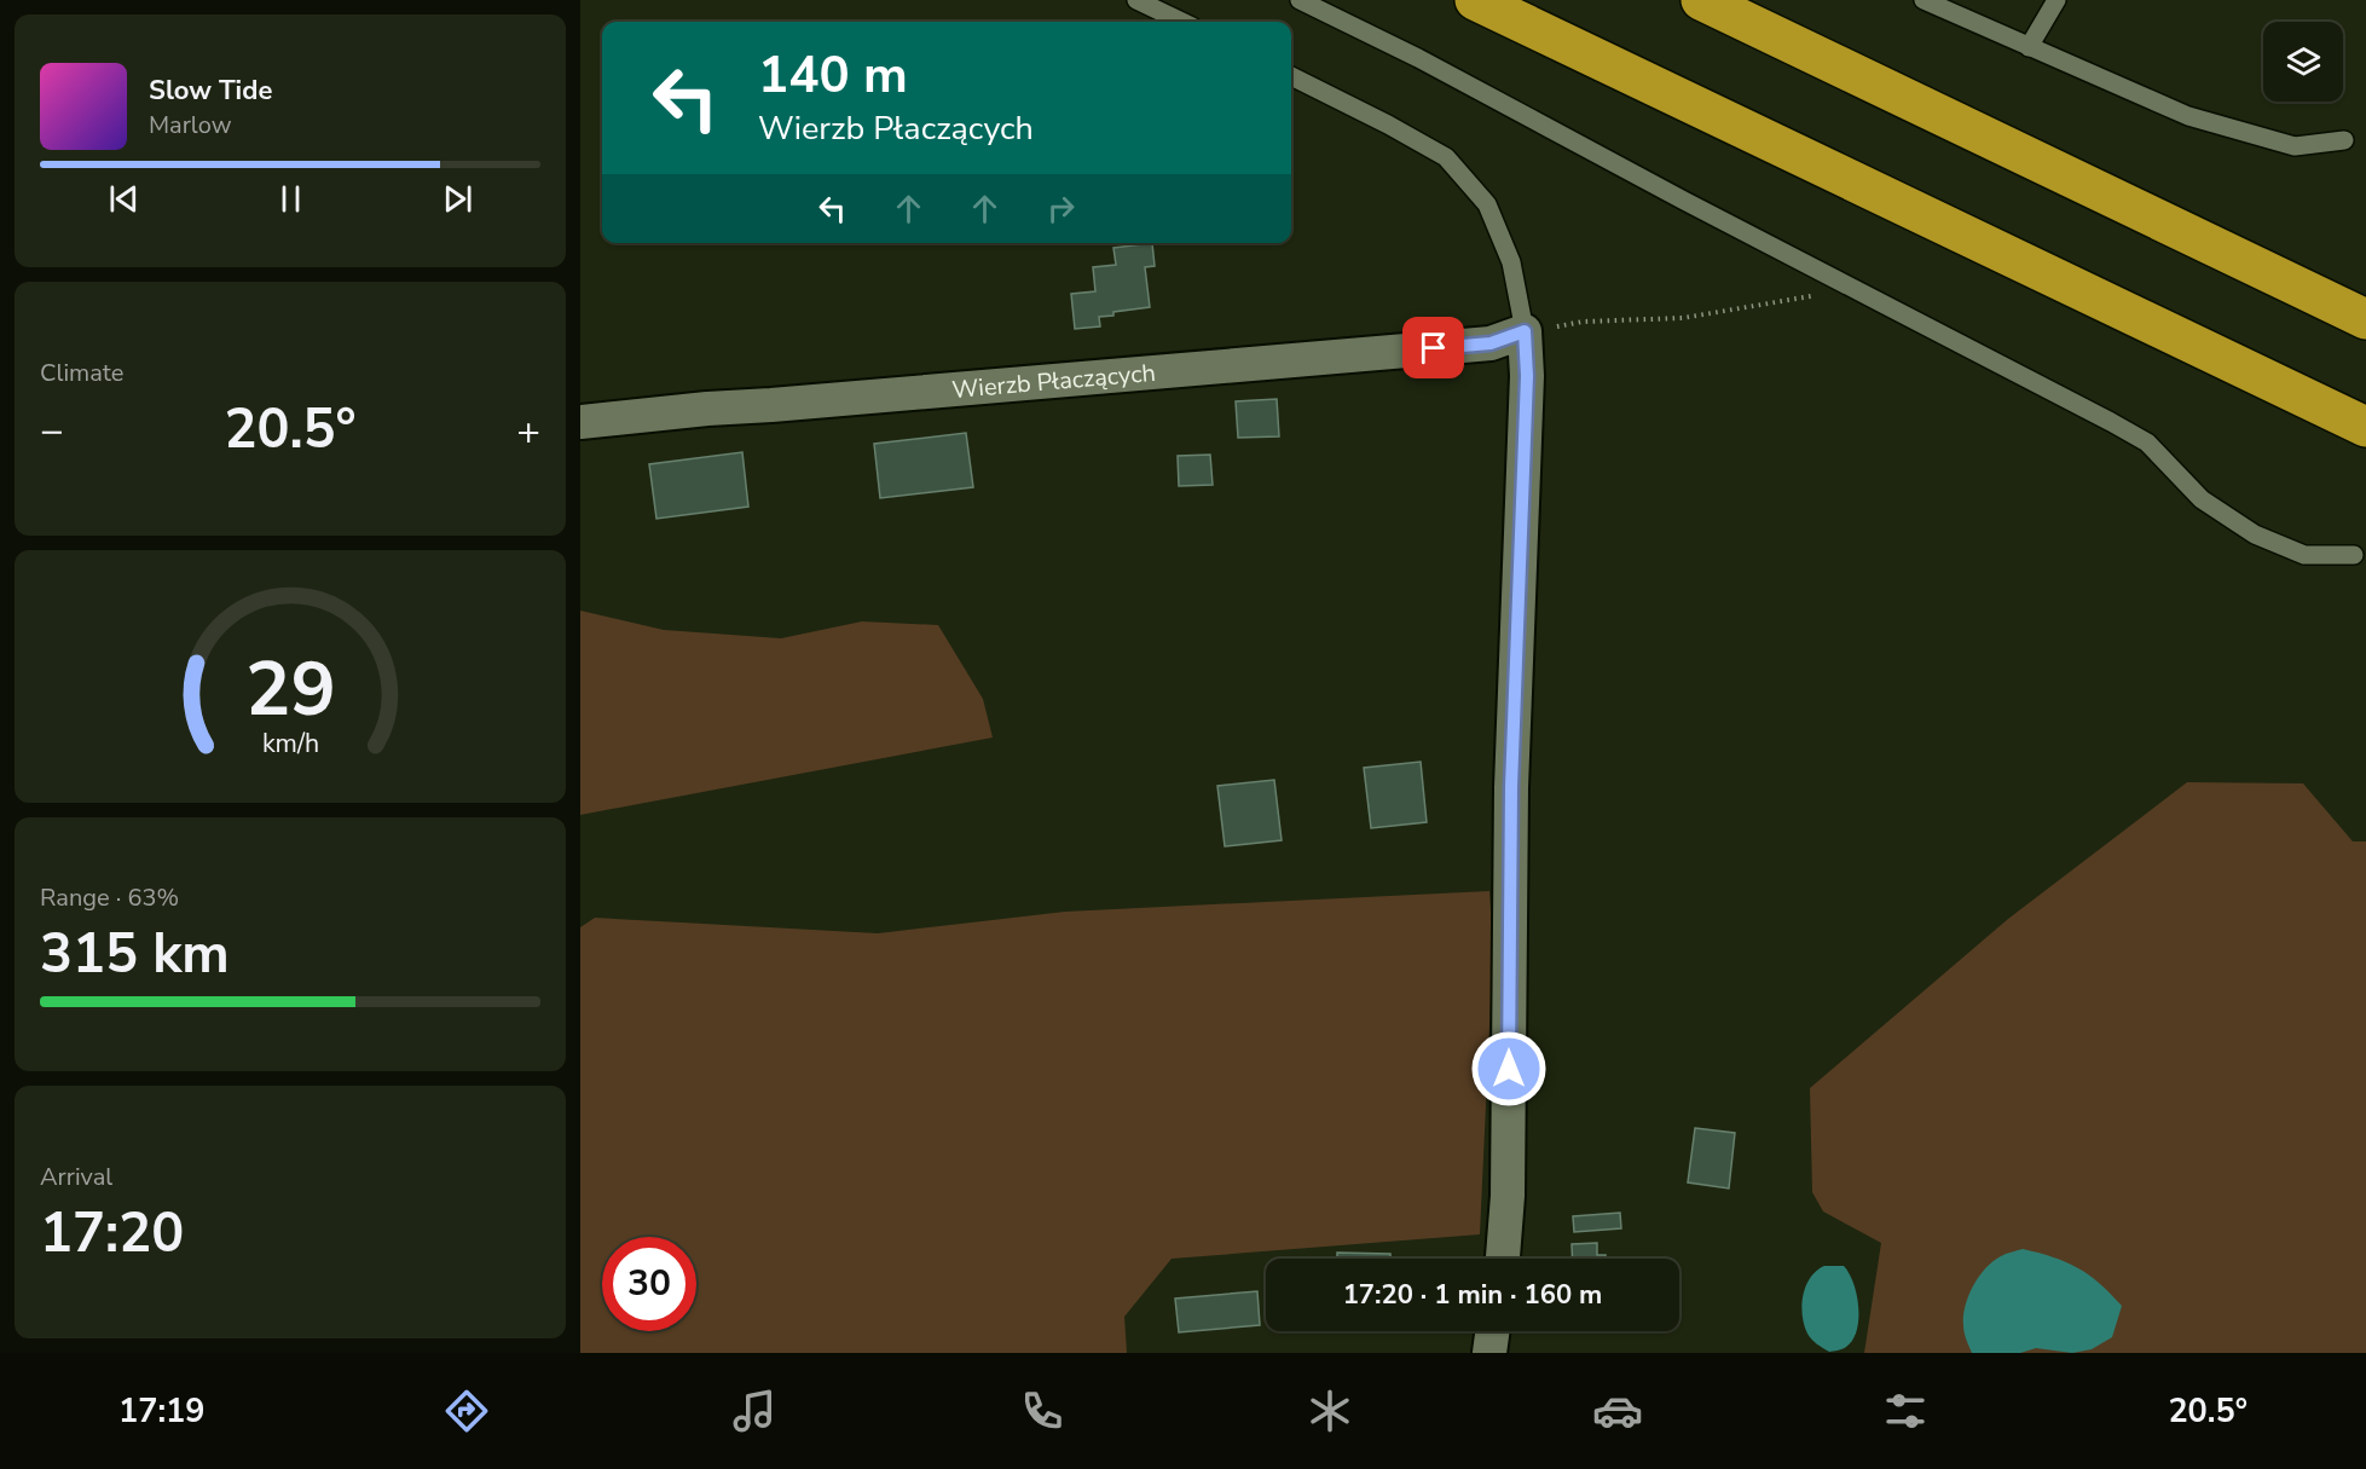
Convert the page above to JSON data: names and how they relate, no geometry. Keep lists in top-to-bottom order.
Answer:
{
  "streets": {
    "street": ["Wierzb Płaczących"]
  },
  "page": {
    "turn": ["140 m", "Wierzb Płaczących"],
    "song": ["Slow Tide", "Marlow"],
    "tile": [
      "Climate",
      ["Range · 63%", "315 km"],
      ["Arrival", "17:20"]
    ],
    "heat": ["−", "20.5°", "+"],
    "limit": "30",
    "trip": "17:20 · 1 min · 160 m",
    "tabs": ["17:19", "20.5°"],
    "gauge": ["29", "km/h"]
  }
}
